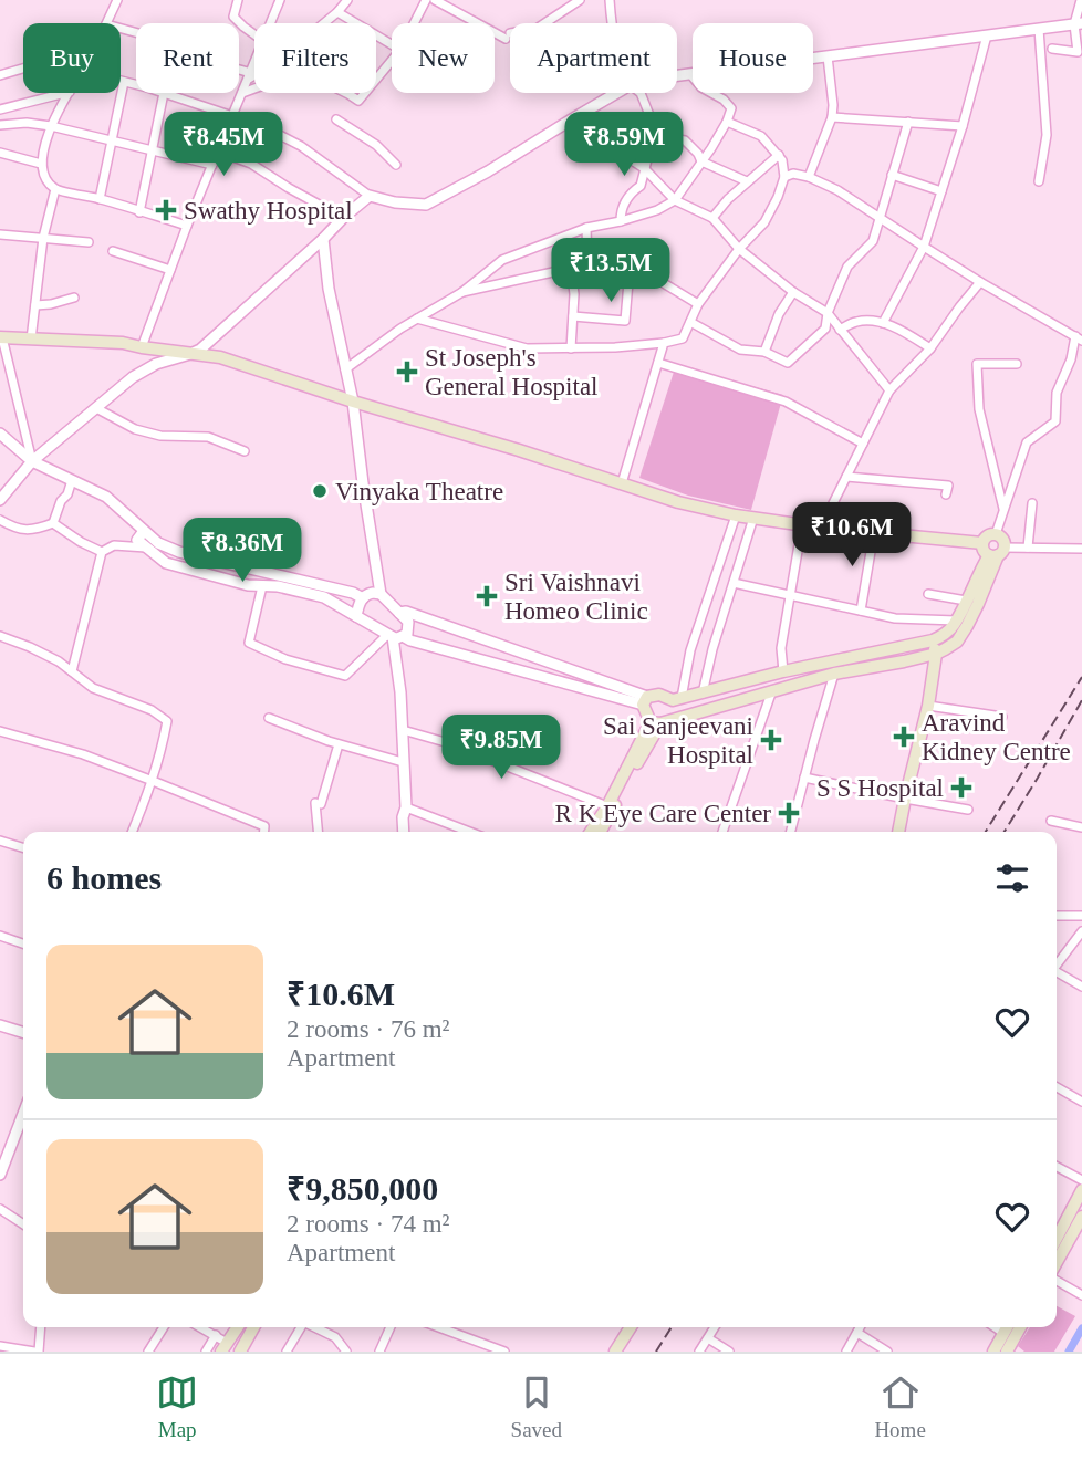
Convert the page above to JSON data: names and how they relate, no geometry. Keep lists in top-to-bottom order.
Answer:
{
  "places": {
    "health": [
      "Swathy Hospital",
      "St Joseph's General Hospital",
      "Sri Vaishnavi Homeo Clinic",
      "Aravind Kidney Centre",
      "Sai Sanjeevani Hospital",
      "S S Hospital",
      "R K Eye Care Center"
    ],
    "other": ["Vinyaka Theatre"]
  },
  "page": {
    "chip": [
      "Buy",
      "Rent",
      "Filters",
      "New",
      "Apartment",
      "House"
    ],
    "price": [
      "₹8.45M",
      "₹8.59M",
      "₹13.5M",
      "₹10.6M",
      "₹8.36M",
      "₹9.85M"
    ],
    "heading": "6 homes",
    "list": [
      {
        "name": "₹10.6M",
        "note": "2 rooms · 76 m² · Apartment"
      },
      {
        "name": "₹9,850,000",
        "note": "2 rooms · 74 m² · Apartment"
      }
    ],
    "tabs": ["Map", "Saved", "Home"]
  }
}
